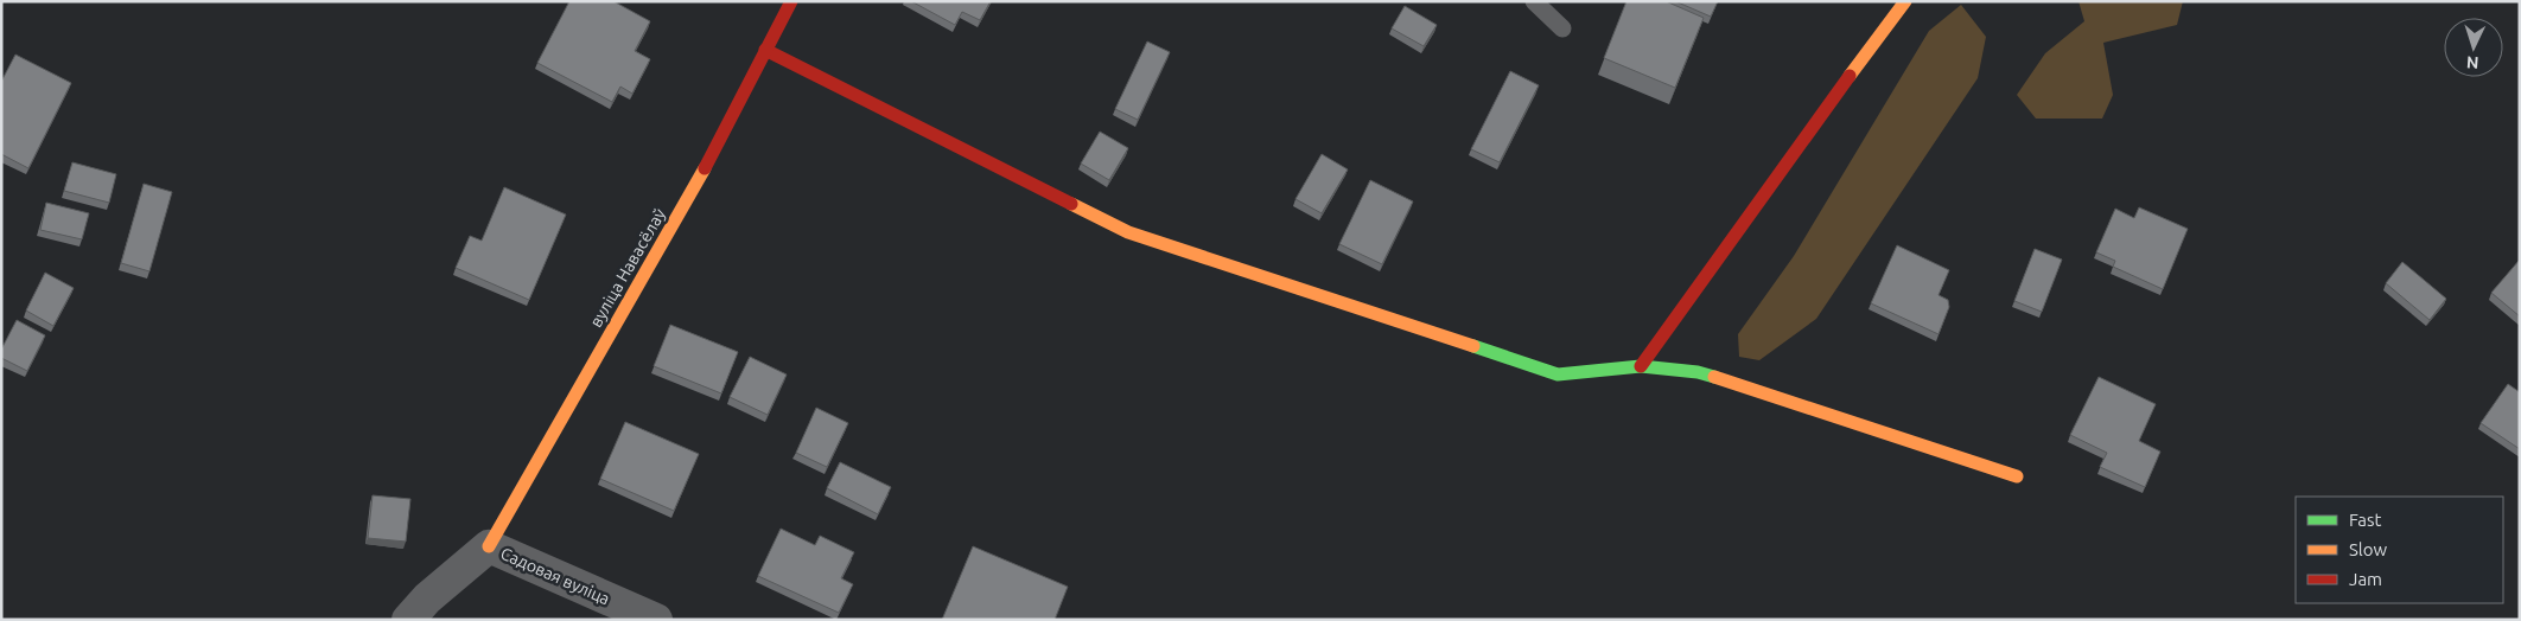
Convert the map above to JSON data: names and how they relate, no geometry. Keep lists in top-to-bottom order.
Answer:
{
  "streets": {
    "street": ["вуліца Навасёлаў", "Садовая вуліца"]
  },
  "crossings": [
    ["вуліца Навасёлаў", "Садовая вуліца"]
  ],
  "legend": ["Fast", "Slow", "Jam"],
  "north": "bottom"
}
